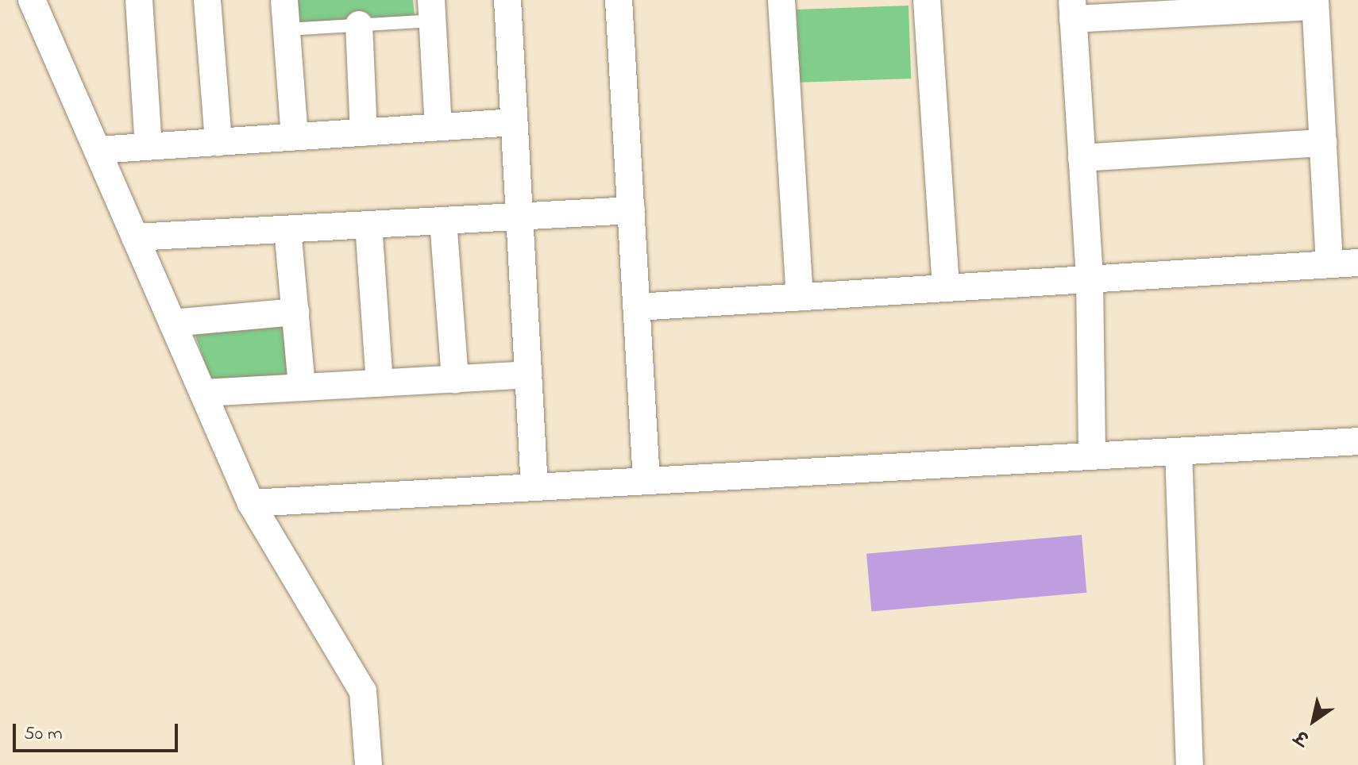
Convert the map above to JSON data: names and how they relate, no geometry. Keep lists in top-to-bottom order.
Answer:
{
  "scale_bar": "50 m",
  "north": "bottom left"
}
